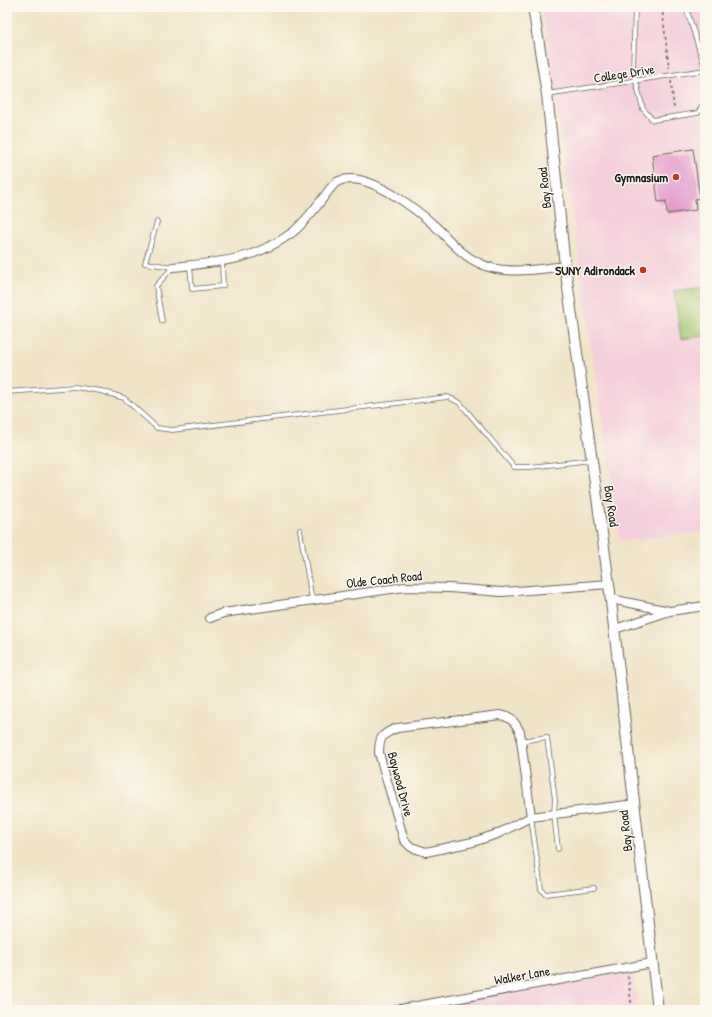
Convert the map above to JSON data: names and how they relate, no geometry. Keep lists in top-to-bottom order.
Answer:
{
  "streets": {
    "street": [
      "Bay Road",
      "Olde Coach Road",
      "Baywood Drive",
      "Walker Lane"
    ],
    "lane": ["College Drive"]
  },
  "crossings": [
    ["College Drive", "Bay Road"],
    ["Bay Road", "Olde Coach Road"],
    ["Bay Road", "Baywood Drive"],
    ["Bay Road", "Walker Lane"]
  ],
  "places": ["Gymnasium", "SUNY Adirondack"]
}
